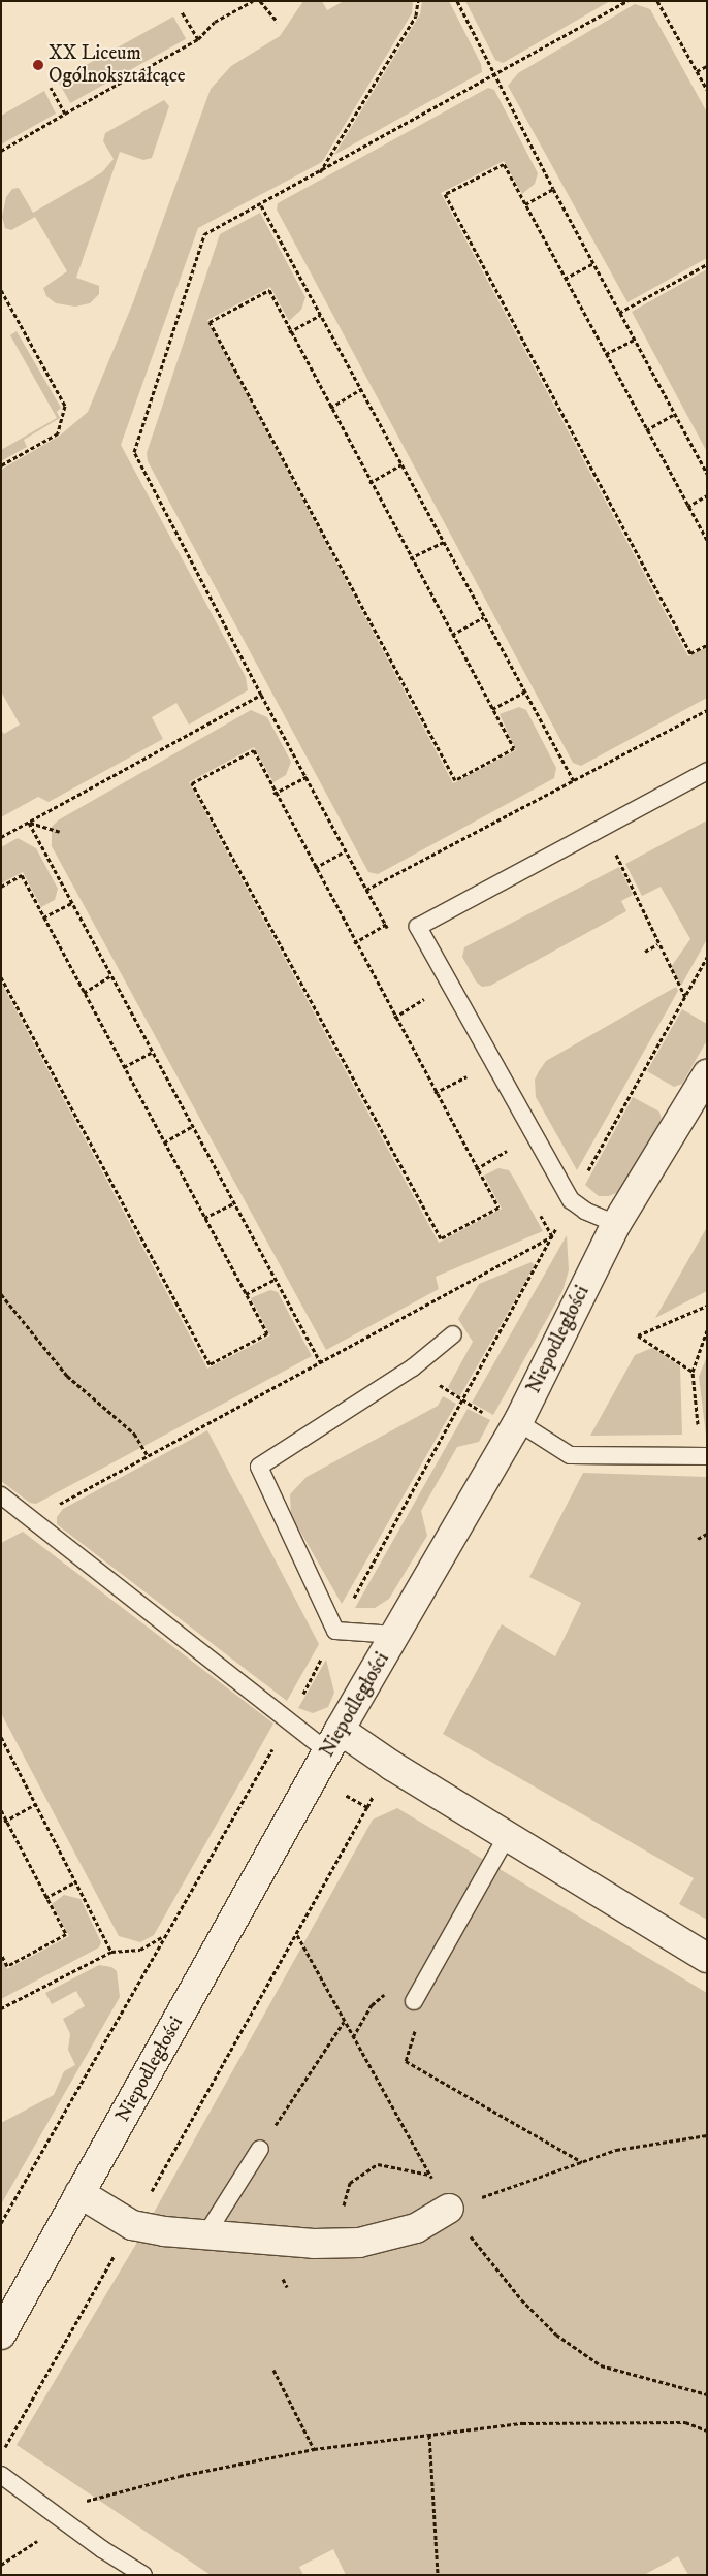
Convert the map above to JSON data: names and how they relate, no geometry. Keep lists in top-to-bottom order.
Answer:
{
  "streets": {
    "street": ["Niepodległości"]
  },
  "places": ["XX Liceum Ogólnokształcące"]
}
